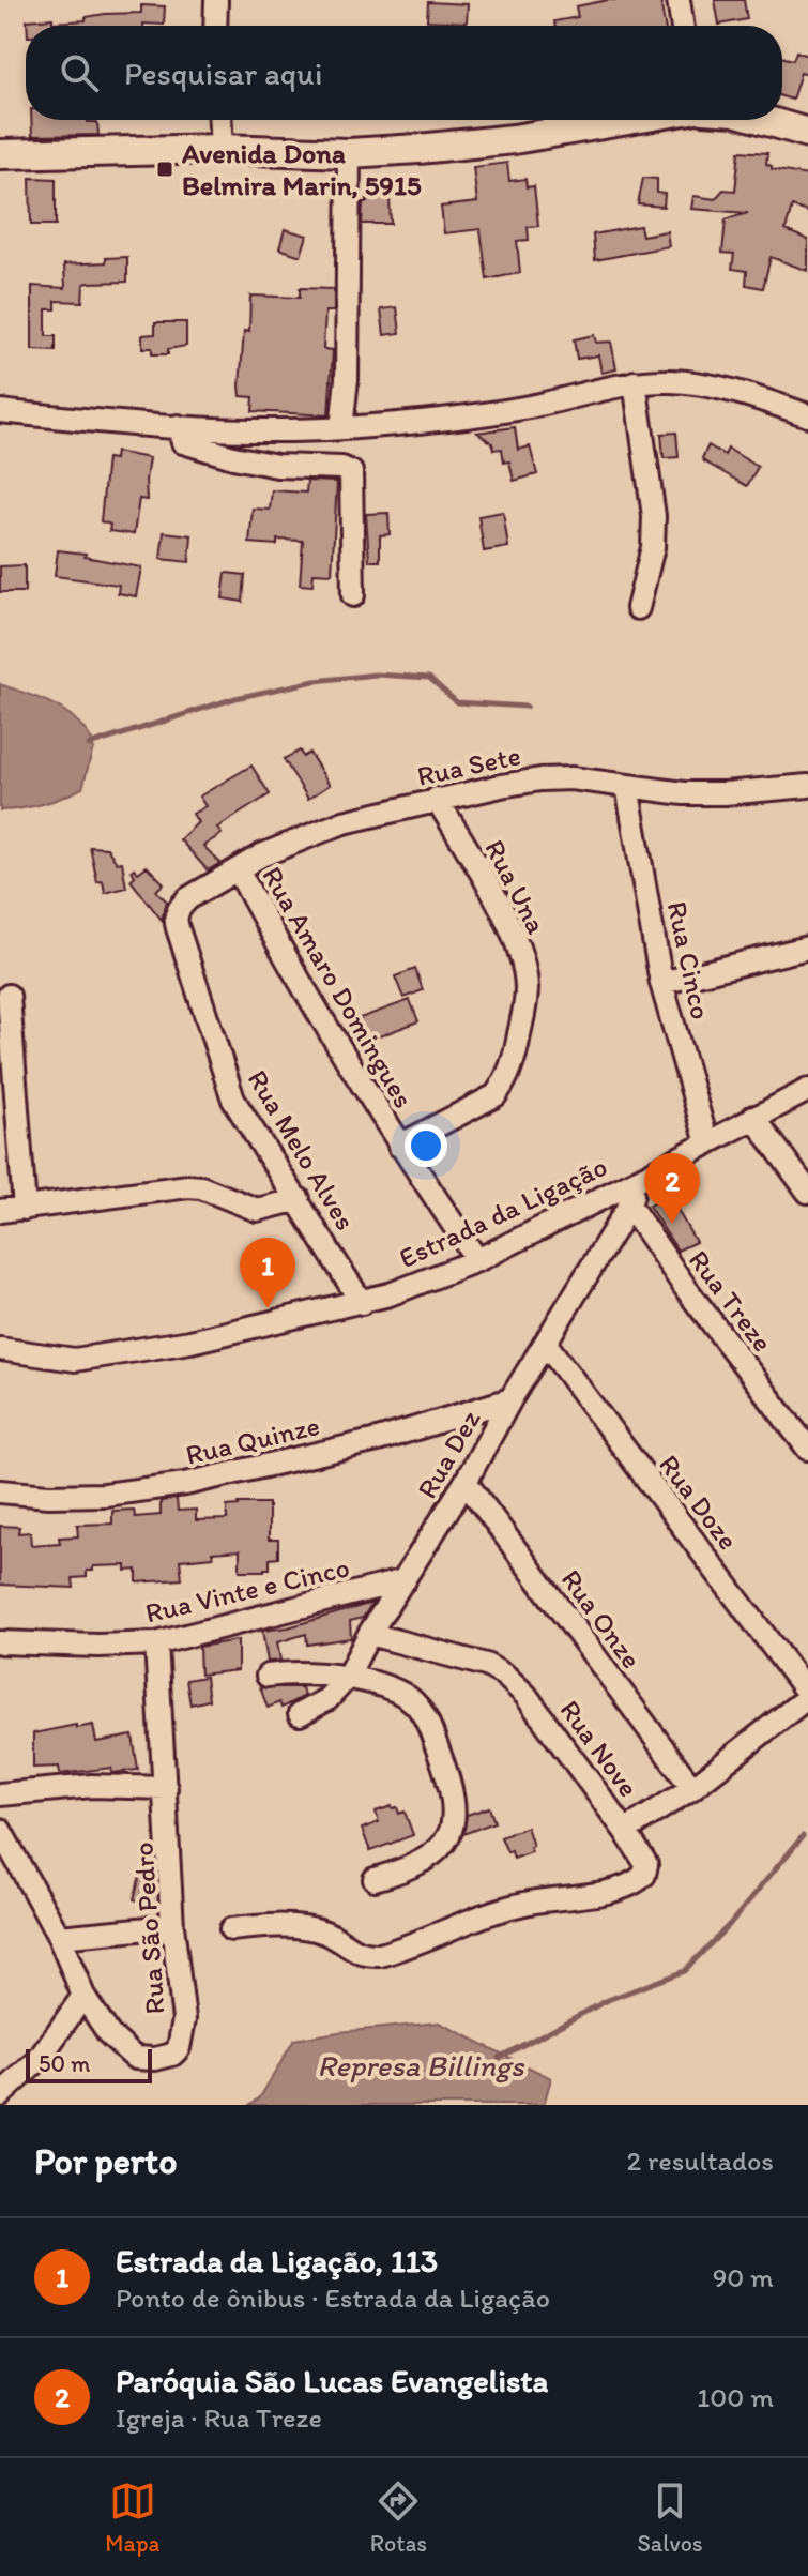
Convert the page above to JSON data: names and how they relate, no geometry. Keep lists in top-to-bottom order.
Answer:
{
  "streets": {
    "street": [
      "Rua Sete",
      "Rua Una",
      "Rua Cinco",
      "Rua Amaro Domingues",
      "Rua Melo Alves",
      "Estrada da Ligação",
      "Rua Treze",
      "Rua Quinze",
      "Rua Dez",
      "Rua Doze",
      "Rua Vinte e Cinco",
      "Rua Onze",
      "Rua Nove",
      "Rua São Pedro"
    ]
  },
  "crossings": [
    ["Rua Sete", "Rua Una"],
    ["Rua Sete", "Rua Cinco"],
    ["Rua Sete", "Rua Amaro Domingues"],
    ["Rua Sete", "Rua Melo Alves"],
    ["Rua Una", "Rua Amaro Domingues"],
    ["Rua Cinco", "Estrada da Ligação"],
    ["Rua Amaro Domingues", "Estrada da Ligação"],
    ["Rua Melo Alves", "Estrada da Ligação"],
    ["Rua Treze", "Rua Dez"],
    ["Rua Quinze", "Rua Dez"],
    ["Rua Dez", "Rua Doze"],
    ["Rua Dez", "Rua Vinte e Cinco"],
    ["Rua Dez", "Rua Onze"],
    ["Rua Dez", "Rua Nove"],
    ["Rua Doze", "Rua Nove"],
    ["Rua Vinte e Cinco", "Rua São Pedro"],
    ["Rua Onze", "Rua Nove"]
  ],
  "water": ["Represa Billings"],
  "places": {
    "transit": ["Avenida Dona Belmira Marin, 5915"]
  },
  "scale_bar": "50 m",
  "page": {
    "search": "Pesquisar aqui",
    "pins": ["2", "1"],
    "scale": "50 m",
    "heading": ["Por perto", "2 resultados"],
    "list": [
      {
        "mark": "1",
        "name": "Estrada da Ligação, 113",
        "note": "Ponto de ônibus · Estrada da Ligação",
        "value": "90 m"
      },
      {
        "mark": "2",
        "name": "Paróquia São Lucas Evangelista",
        "note": "Igreja · Rua Treze",
        "value": "100 m"
      }
    ],
    "nav": ["Mapa", "Rotas", "Salvos"]
  }
}
